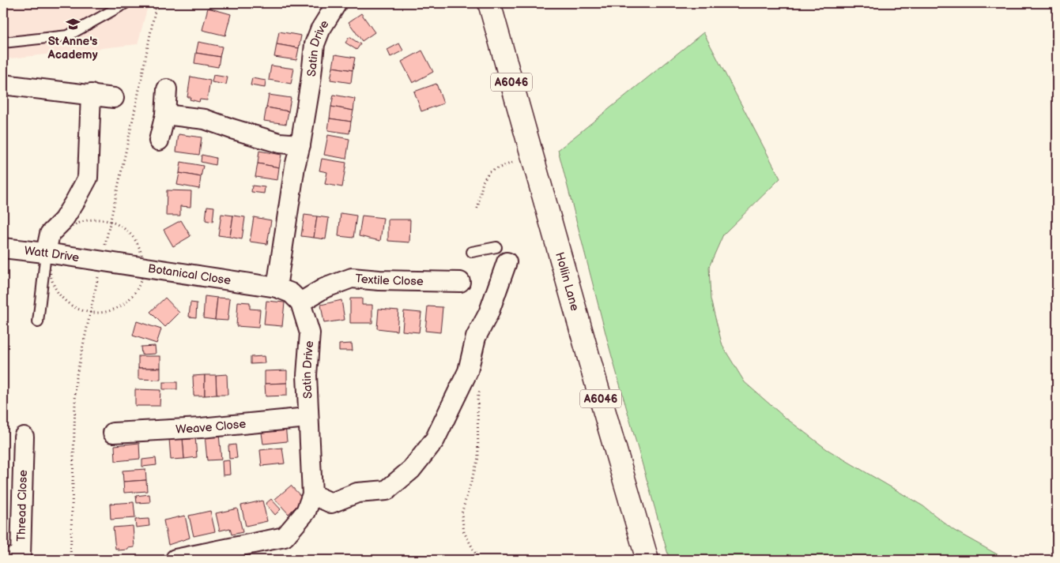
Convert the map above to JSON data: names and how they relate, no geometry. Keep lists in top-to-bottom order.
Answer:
{
  "streets": {
    "main road": ["A6046", "Hollin Lane"],
    "street": [
      "Satin Drive",
      "Watt Drive",
      "Botanical Close",
      "Textile Close",
      "Weave Close",
      "Thread Close"
    ]
  },
  "crossings": [
    ["Satin Drive", "Botanical Close"],
    ["Satin Drive", "Textile Close"],
    ["Satin Drive", "Weave Close"],
    ["Watt Drive", "Botanical Close"]
  ],
  "places": {
    "school or university": ["St Anne's Academy"]
  }
}
